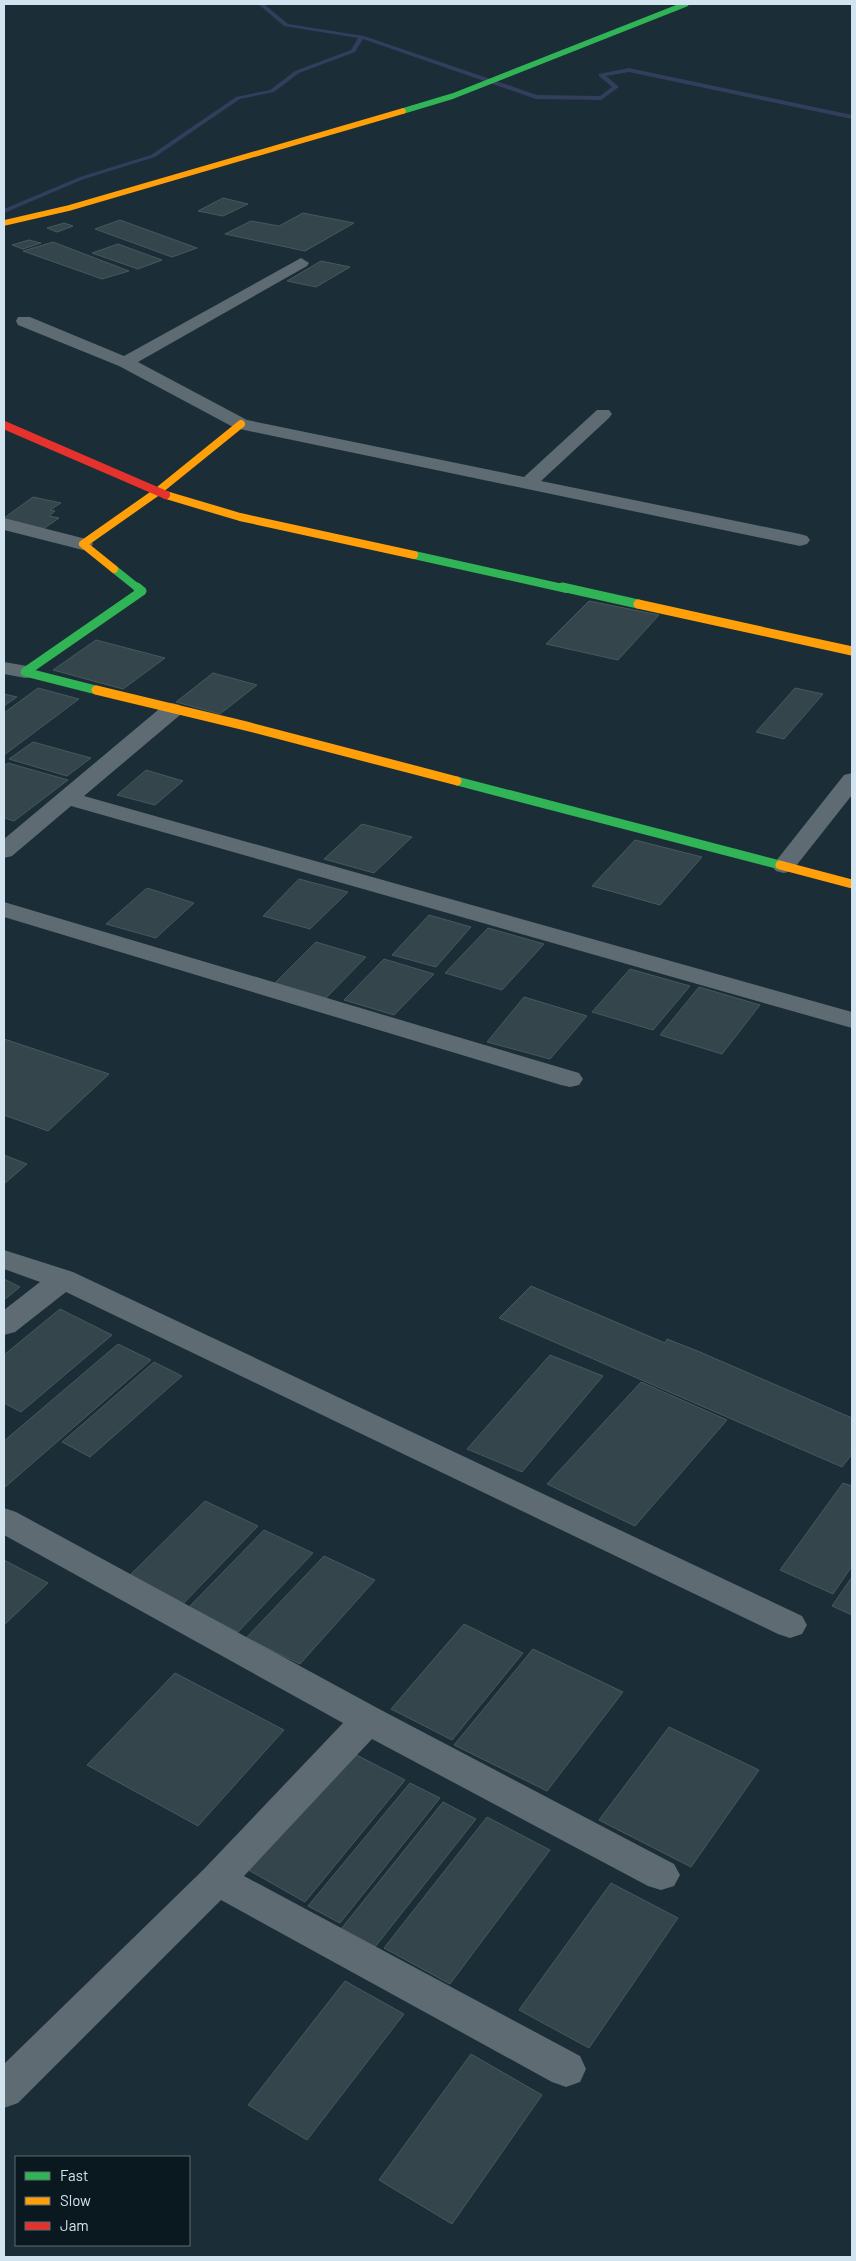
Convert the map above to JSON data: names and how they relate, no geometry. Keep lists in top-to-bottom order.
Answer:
{
  "legend": ["Fast", "Slow", "Jam"]
}
